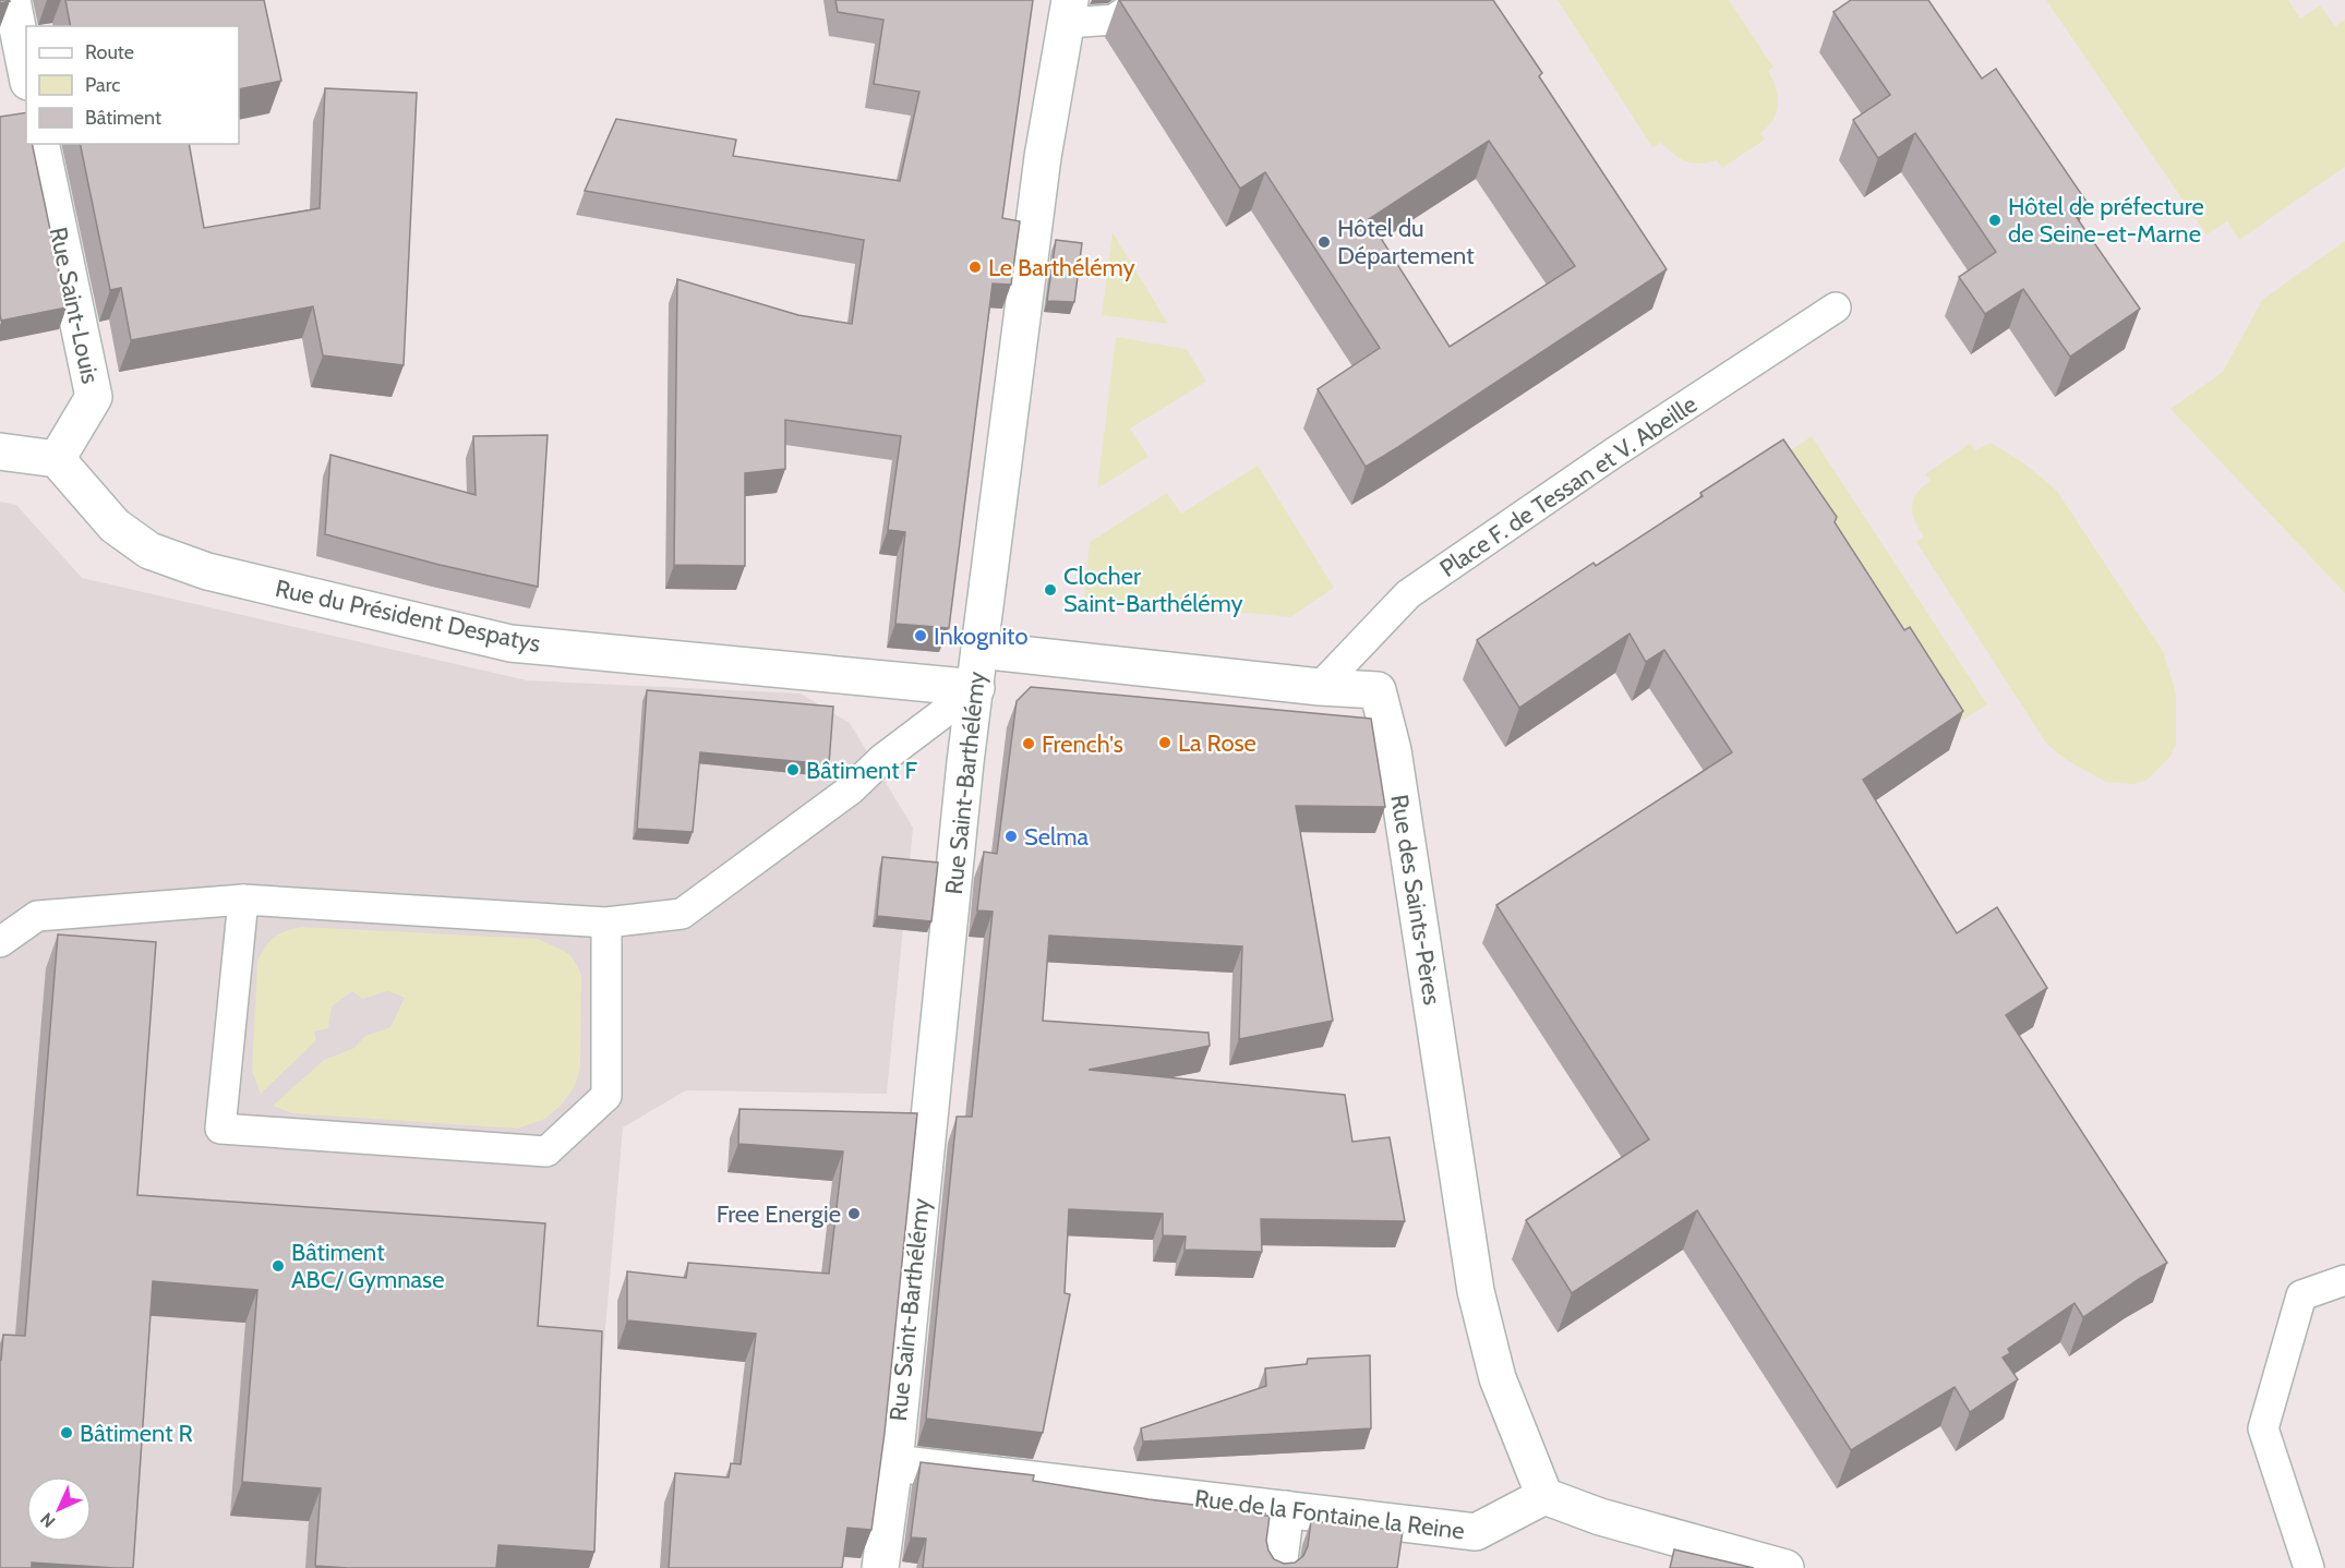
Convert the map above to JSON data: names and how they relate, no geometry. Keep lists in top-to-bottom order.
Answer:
{
  "streets": {
    "street": [
      "Rue Saint-Louis",
      "Rue du Président Despatys",
      "Rue Saint-Barthélémy",
      "Rue des Saints-Pères",
      "Rue de la Fontaine la Reine"
    ],
    "lane": ["Place F. de Tessan et V. Abeille"]
  },
  "crossings": [
    ["Rue Saint-Louis", "Rue du Président Despatys"],
    ["Place F. de Tessan et V. Abeille", "Rue des Saints-Pères"],
    ["Rue du Président Despatys", "Rue Saint-Barthélémy"],
    ["Rue Saint-Barthélémy", "Rue des Saints-Pères"],
    ["Rue Saint-Barthélémy", "Rue de la Fontaine la Reine"],
    ["Rue des Saints-Pères", "Rue de la Fontaine la Reine"]
  ],
  "places": [
    "Hôtel de préfecture de Seine-et-Marne",
    "Hôtel du Département",
    "Le Barthélémy",
    "Clocher Saint-Barthélémy",
    "Inkognito",
    "La Rose",
    "French's",
    "Bâtiment F",
    "Selma",
    "Free Energie",
    "Bâtiment ABC/ Gymnase",
    "Bâtiment R"
  ],
  "legend": ["Route", "Parc", "Bâtiment"],
  "north": "bottom left"
}
